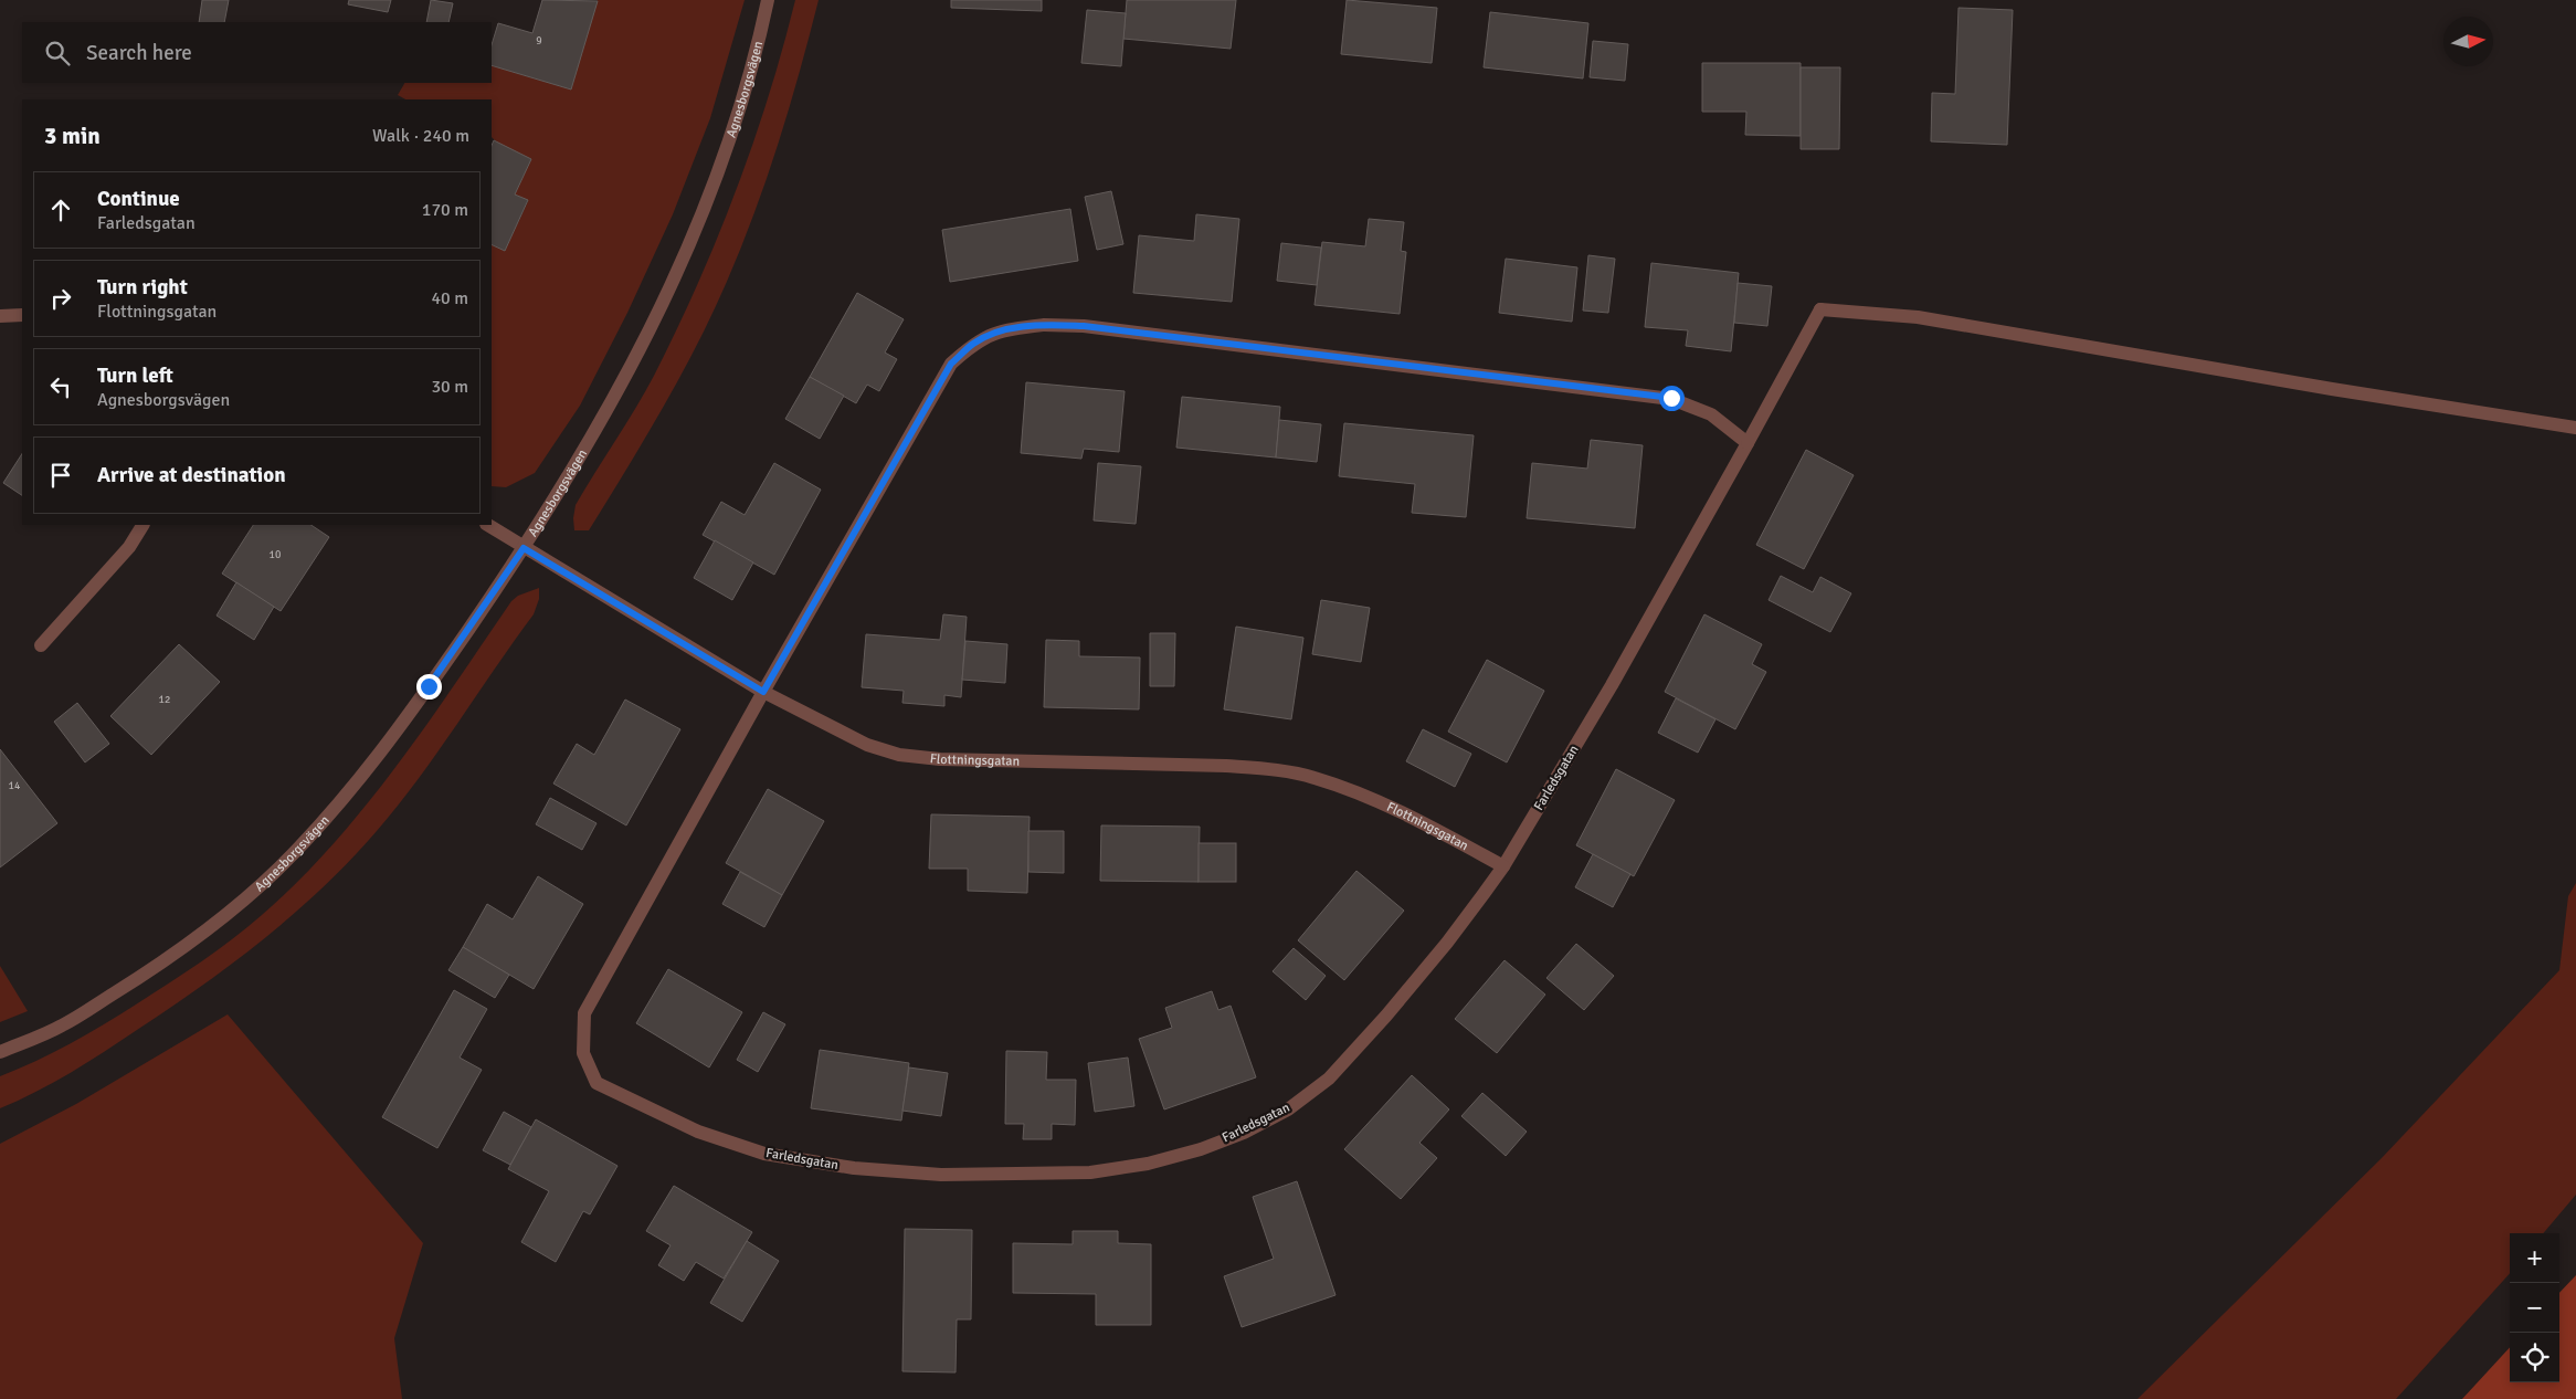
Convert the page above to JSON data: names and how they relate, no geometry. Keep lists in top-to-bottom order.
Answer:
{
  "streets": {
    "street": ["Agnesborgsvägen", "Flottningsgatan", "Farledsgatan"]
  },
  "crossings": [
    ["Agnesborgsvägen", "Flottningsgatan"],
    ["Flottningsgatan", "Farledsgatan"]
  ],
  "house_numbers": [
    "9",
    "10",
    "12",
    "14"
  ],
  "north": "right",
  "page": {
    "search": "Search here",
    "heading": ["3 min", "Walk · 240 m"],
    "list": [
      ["Continue", "Farledsgatan", "170 m"],
      ["Turn right", "Flottningsgatan", "40 m"],
      ["Turn left", "Agnesborgsvägen", "30 m"],
      "Arrive at destination"
    ],
    "map_buttons": ["+", "−"]
  }
}
